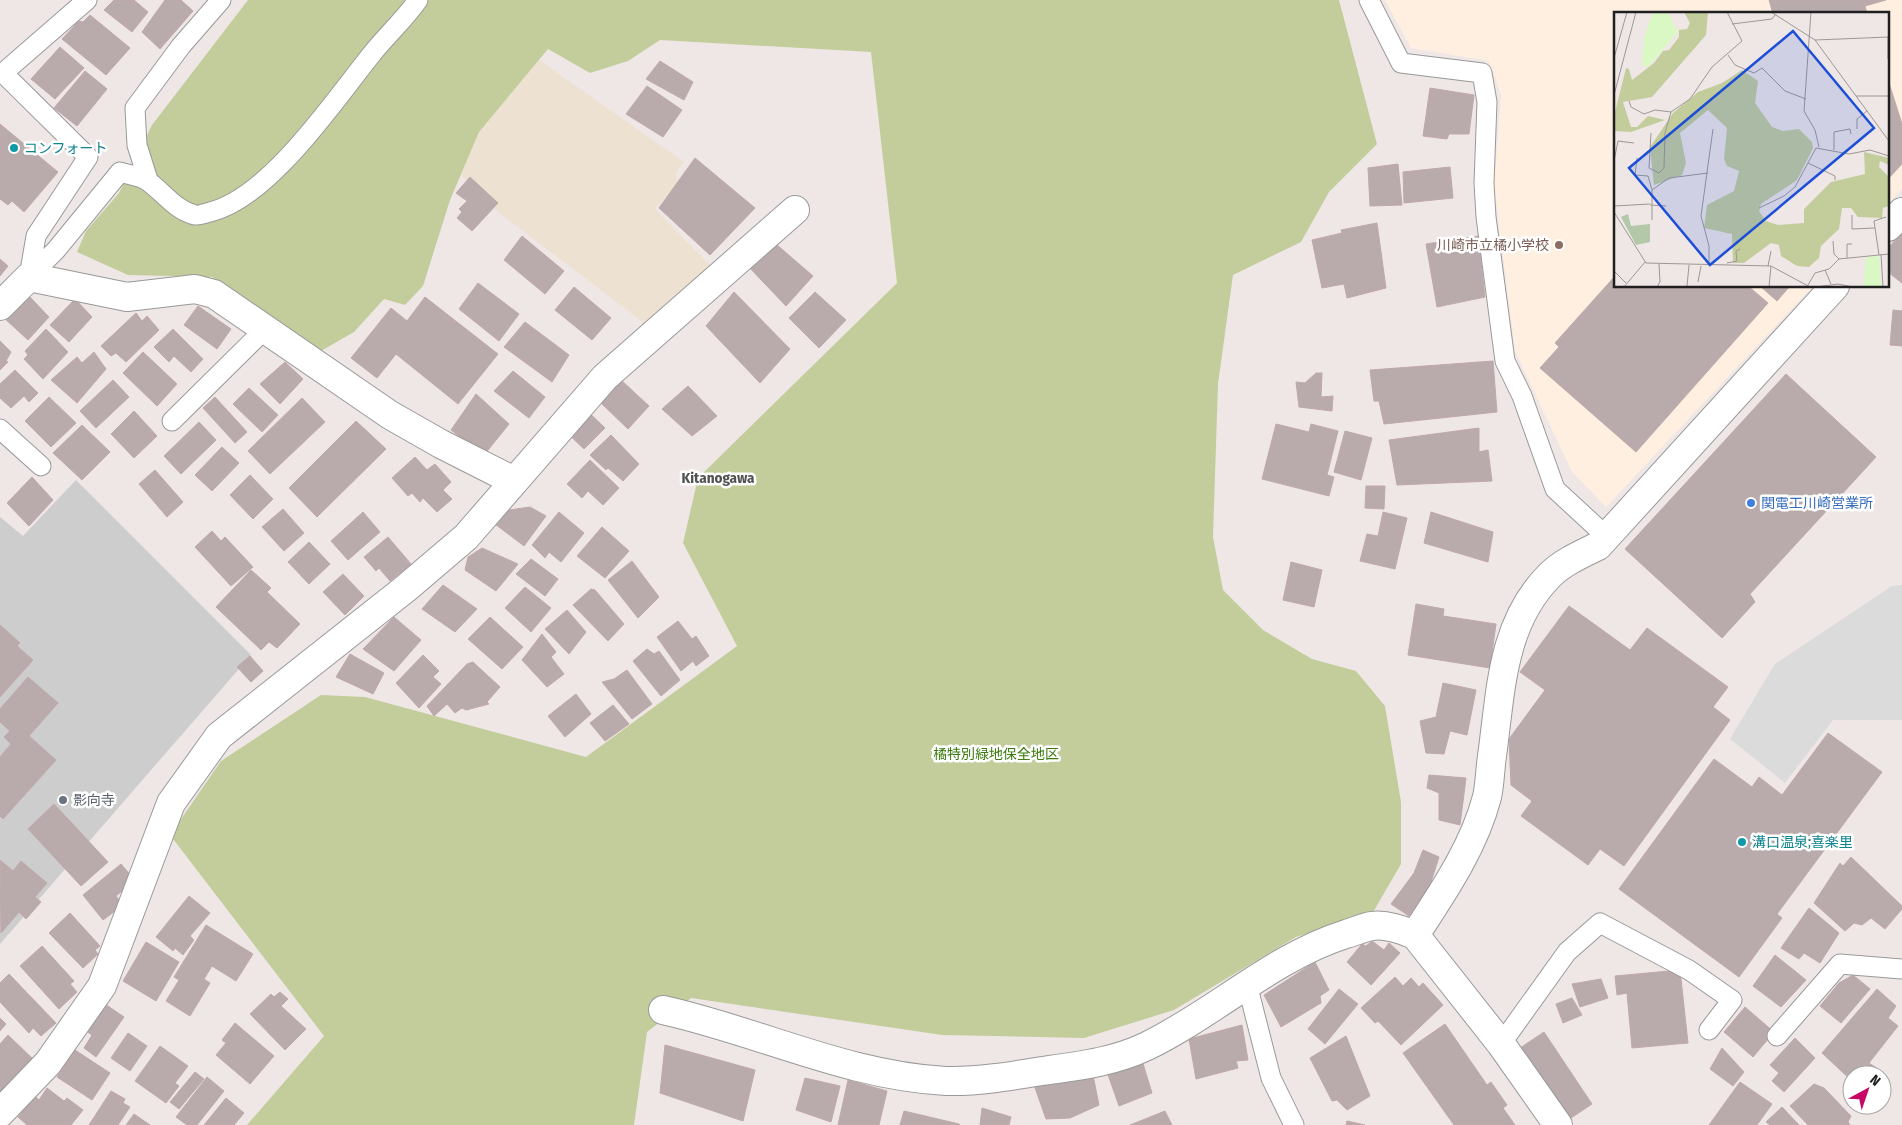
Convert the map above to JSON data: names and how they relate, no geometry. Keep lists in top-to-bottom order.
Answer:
{
  "districts": ["Kitanogawa"],
  "parks": ["橘特別緑地保全地区"],
  "places": [
    "コンフォート",
    "川崎市立橘小学校",
    "関電工川崎営業所",
    "影向寺",
    "溝口温泉;喜楽里"
  ],
  "north": "top right"
}
